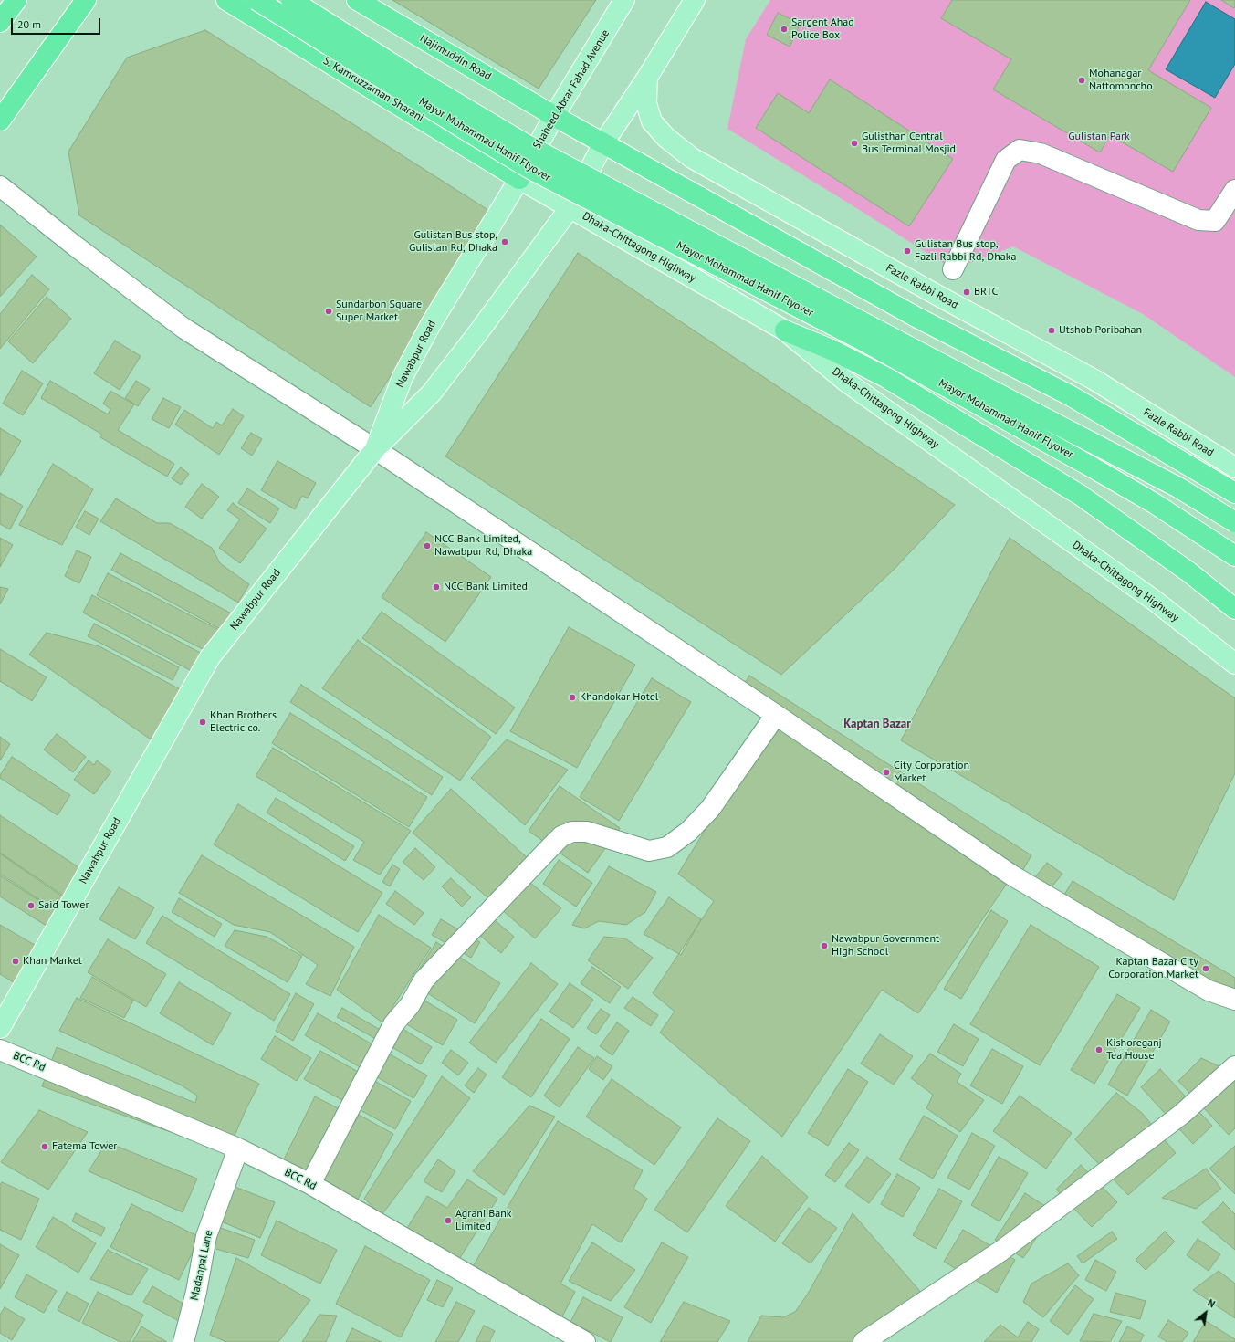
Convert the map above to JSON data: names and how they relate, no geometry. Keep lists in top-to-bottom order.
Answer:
{
  "streets": {
    "highway": ["Najimuddin Road", "S. Kamruzzaman Sharani", "Mayor Mohammad Hanif Flyover"],
    "main road": [
      "Shaheed Abrar Fahad Avenue",
      "Dhaka-Chittagong Highway",
      "Fazle Rabbi Road",
      "Nawabpur Road"
    ],
    "street": ["BCC Rd", "Madanpal Lane"]
  },
  "crossings": [
    ["Najimuddin Road", "Shaheed Abrar Fahad Avenue"],
    ["S. Kamruzzaman Sharani", "Shaheed Abrar Fahad Avenue"],
    ["S. Kamruzzaman Sharani", "Dhaka-Chittagong Highway"],
    ["S. Kamruzzaman Sharani", "Nawabpur Road"],
    ["Shaheed Abrar Fahad Avenue", "Dhaka-Chittagong Highway"],
    ["Shaheed Abrar Fahad Avenue", "Nawabpur Road"],
    ["Dhaka-Chittagong Highway", "Nawabpur Road"],
    ["BCC Rd", "Madanpal Lane"]
  ],
  "districts": ["Kaptan Bazar"],
  "parks": ["Gulistan Park"],
  "places": [
    "Sargent Ahad Police Box",
    "Mohanagar Nattomoncho",
    "Gulisthan Central Bus Terminal Mosjid",
    "Gulistan Bus stop, Gulistan Rd, Dhaka",
    "Gulistan Bus stop, Fazli Rabbi Rd, Dhaka",
    "BRTC",
    "Sundarbon Square Super Market",
    "Utshob Poribahan",
    "NCC Bank Limited, Nawabpur Rd, Dhaka",
    "NCC Bank Limited",
    "Khandokar Hotel",
    "Khan Brothers Electric co.",
    "City Corporation Market",
    "Said Tower",
    "Nawabpur Government High School",
    "Khan Market",
    "Kaptan Bazar City Corporation Market",
    "Kishoreganj Tea House",
    "Fatema Tower",
    "Agrani Bank Limited"
  ],
  "scale_bar": "20 m",
  "north": "top right"
}
